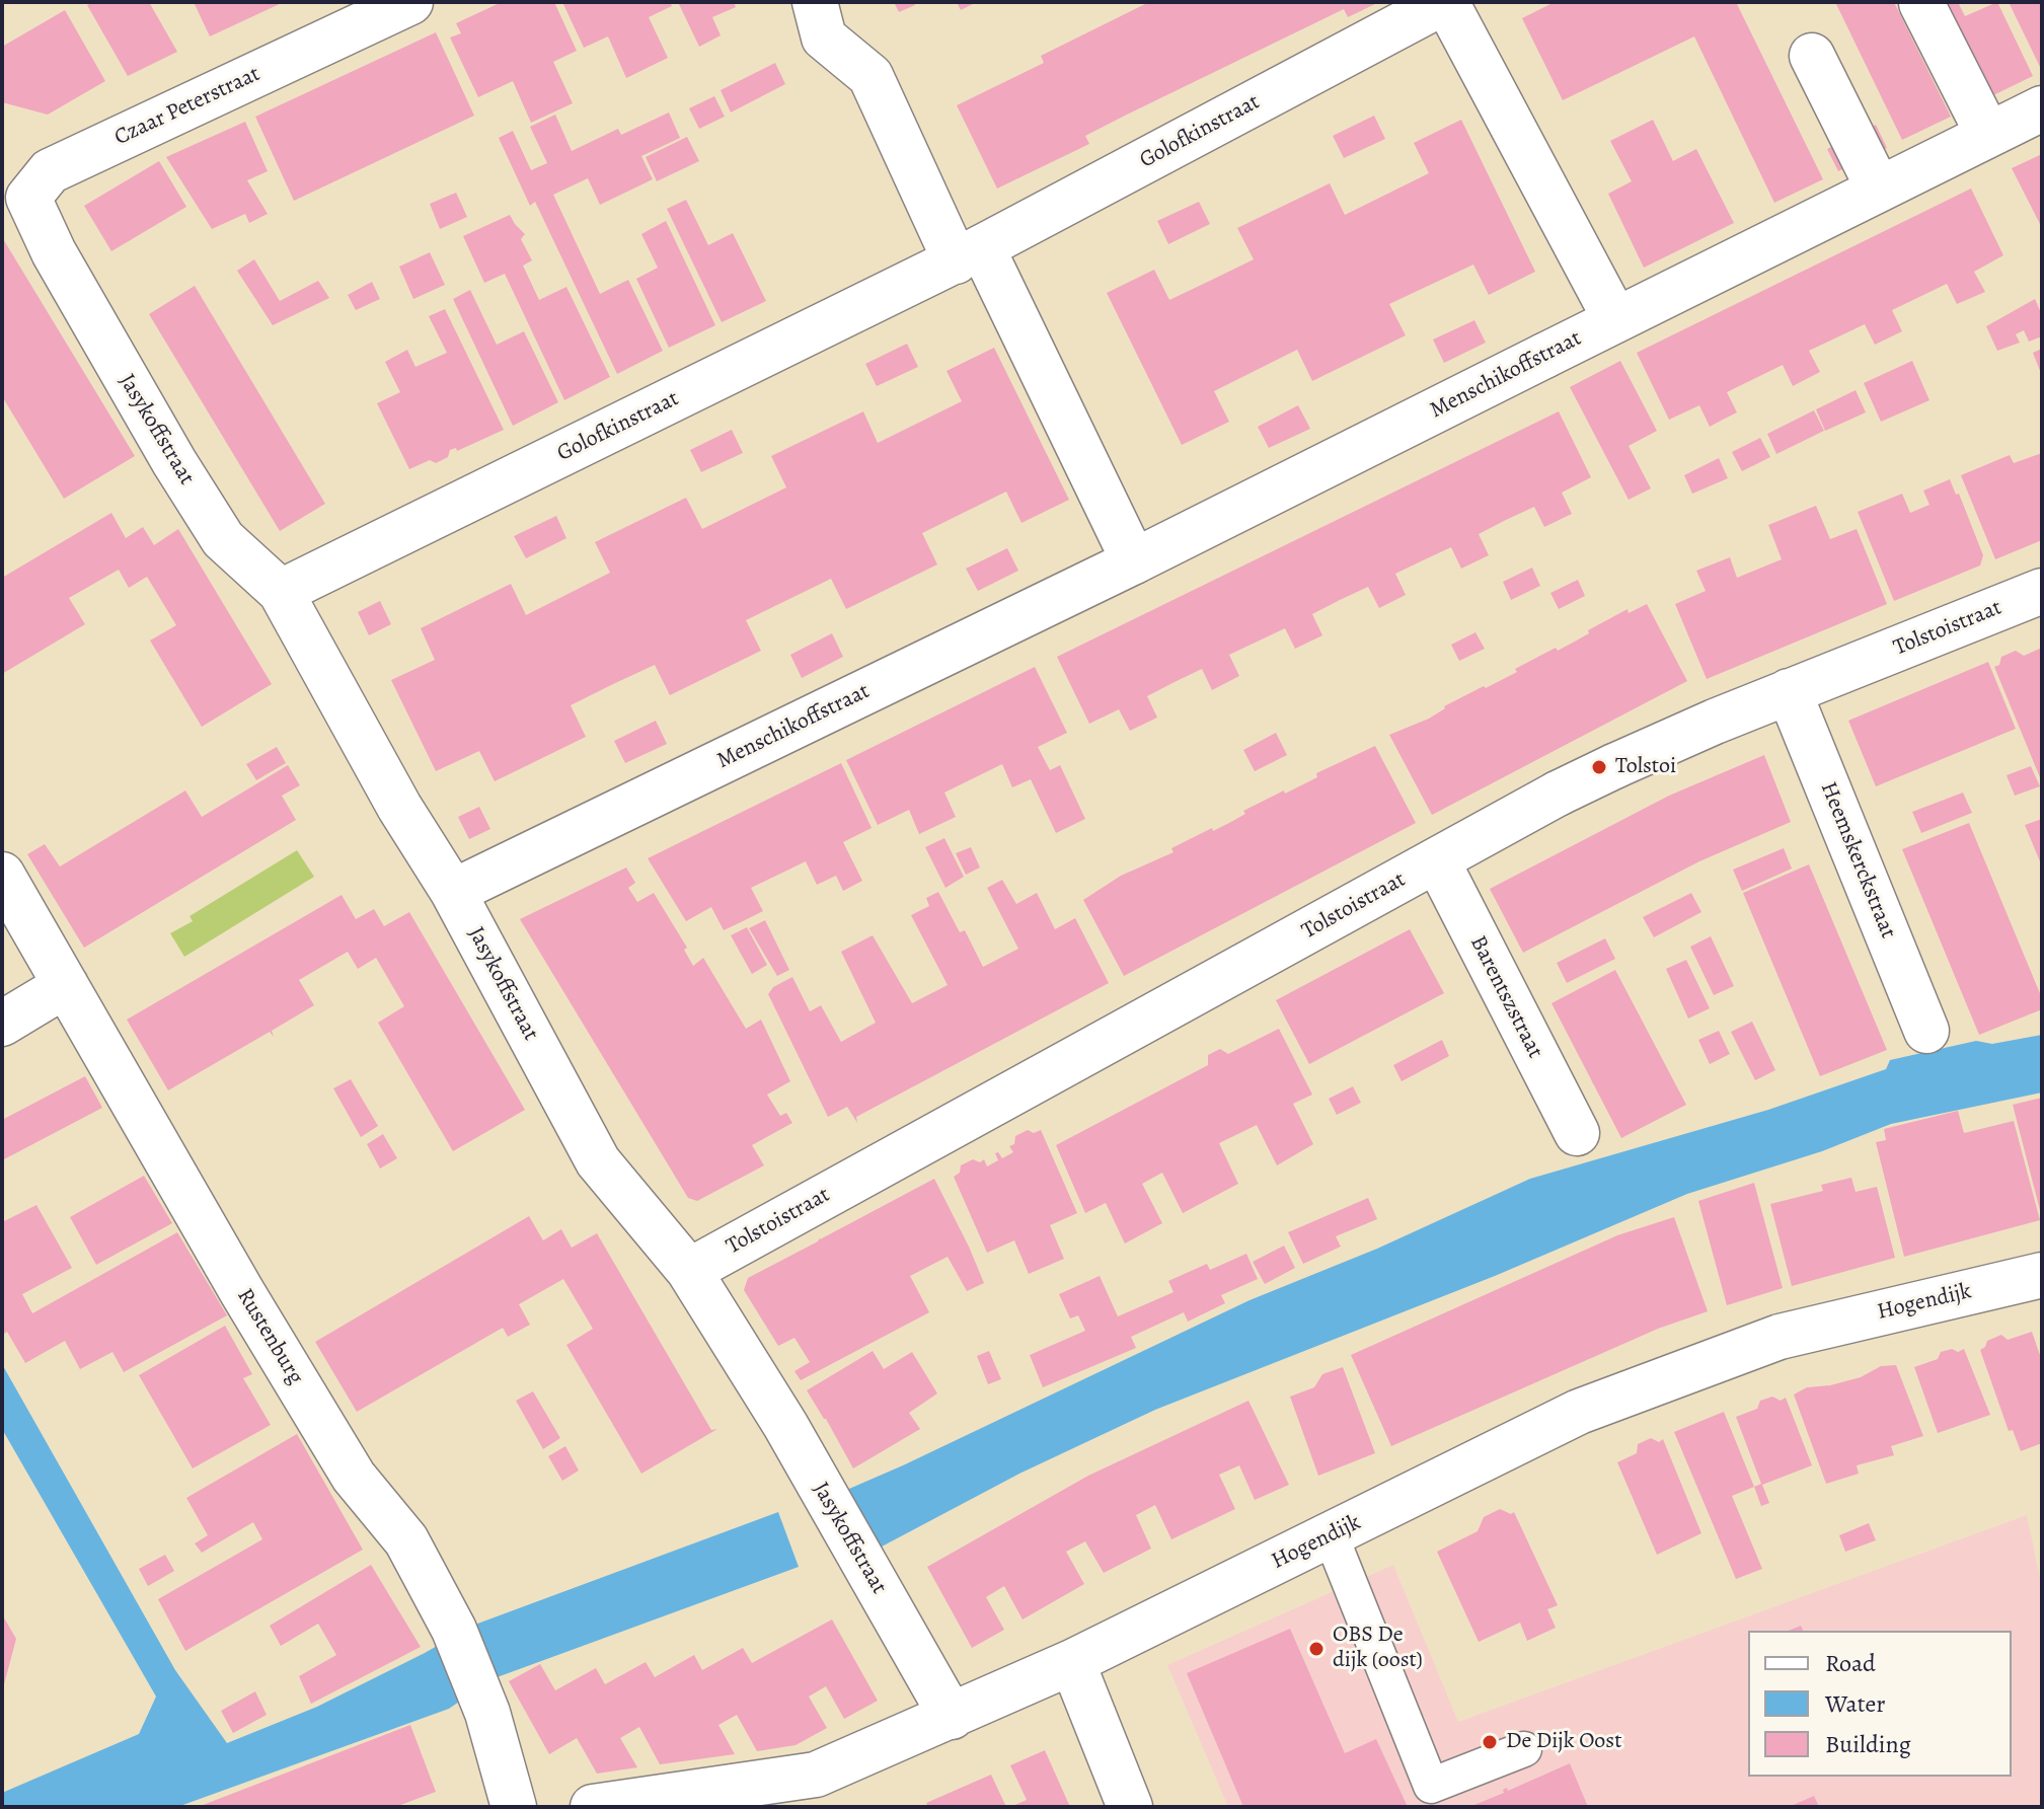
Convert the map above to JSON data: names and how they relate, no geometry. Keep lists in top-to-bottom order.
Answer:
{
  "streets": {
    "street": [
      "Czaar Peterstraat",
      "Golofkinstraat",
      "Menschikoffstraat",
      "Jasykoffstraat",
      "Tolstoistraat",
      "Heemskerckstraat",
      "Barentszstraat",
      "Hogendijk",
      "Rustenburg"
    ]
  },
  "crossings": [
    ["Czaar Peterstraat", "Jasykoffstraat"],
    ["Golofkinstraat", "Menschikoffstraat"],
    ["Golofkinstraat", "Jasykoffstraat"],
    ["Menschikoffstraat", "Jasykoffstraat"],
    ["Jasykoffstraat", "Tolstoistraat"],
    ["Jasykoffstraat", "Hogendijk"],
    ["Tolstoistraat", "Heemskerckstraat"],
    ["Tolstoistraat", "Barentszstraat"]
  ],
  "places": ["Tolstoi", "OBS De dijk (oost)", "De Dijk Oost"],
  "legend": ["Road", "Water", "Building"]
}
